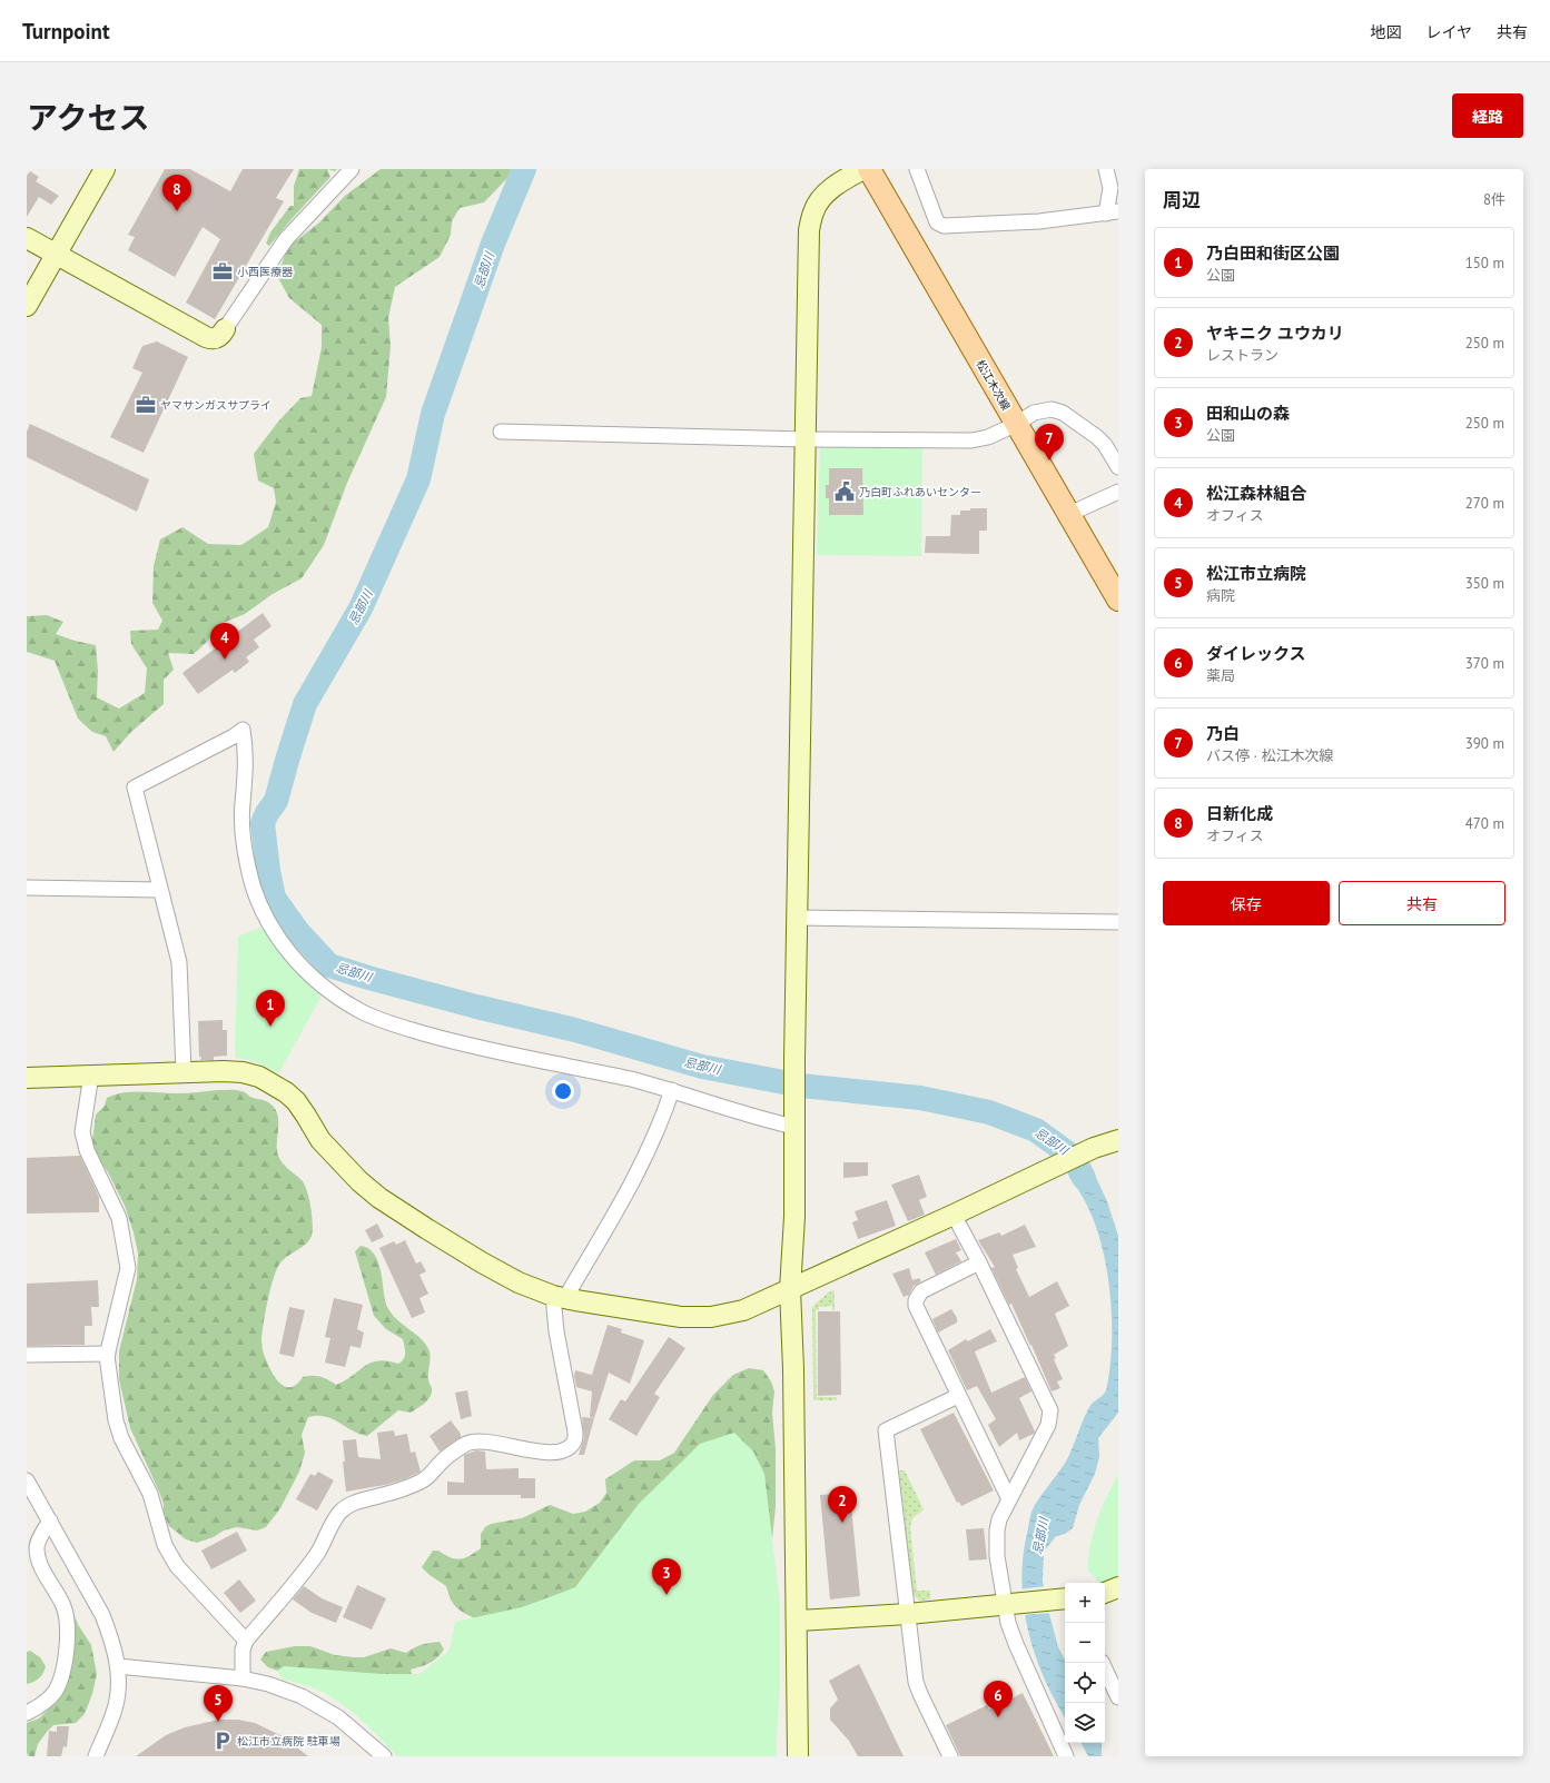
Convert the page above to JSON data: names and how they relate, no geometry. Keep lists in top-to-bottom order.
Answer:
{
  "streets": {
    "main road": ["松江木次線"]
  },
  "water": ["忌部川"],
  "places": {
    "office": ["小西医療器", "ヤマサンガスサプライ"],
    "public building": ["乃白町ふれあいセンター"],
    "parking": ["松江市立病院 駐車場"]
  },
  "page": {
    "header": "Turnpoint",
    "nav": ["地図", "レイヤ", "共有"],
    "title": "アクセス",
    "buttons": [
      "経路",
      ["保存", "共有"]
    ],
    "heading": ["周辺", "8件"],
    "pins": [
      "8",
      "7",
      "4",
      "1",
      "2",
      "3",
      "6",
      "5"
    ],
    "list": [
      {
        "mark": "1",
        "name": "乃白田和街区公園",
        "note": "公園",
        "value": "150 m"
      },
      {
        "mark": "2",
        "name": "ヤキニク ユウカリ",
        "note": "レストラン",
        "value": "250 m"
      },
      {
        "mark": "3",
        "name": "田和山の森",
        "note": "公園",
        "value": "250 m"
      },
      {
        "mark": "4",
        "name": "松江森林組合",
        "note": "オフィス",
        "value": "270 m"
      },
      {
        "mark": "5",
        "name": "松江市立病院",
        "note": "病院",
        "value": "350 m"
      },
      {
        "mark": "6",
        "name": "ダイレックス",
        "note": "薬局",
        "value": "370 m"
      },
      {
        "mark": "7",
        "name": "乃白",
        "note": "バス停 · 松江木次線",
        "value": "390 m"
      },
      {
        "mark": "8",
        "name": "日新化成",
        "note": "オフィス",
        "value": "470 m"
      }
    ],
    "map_buttons": ["+", "−"]
  }
}
